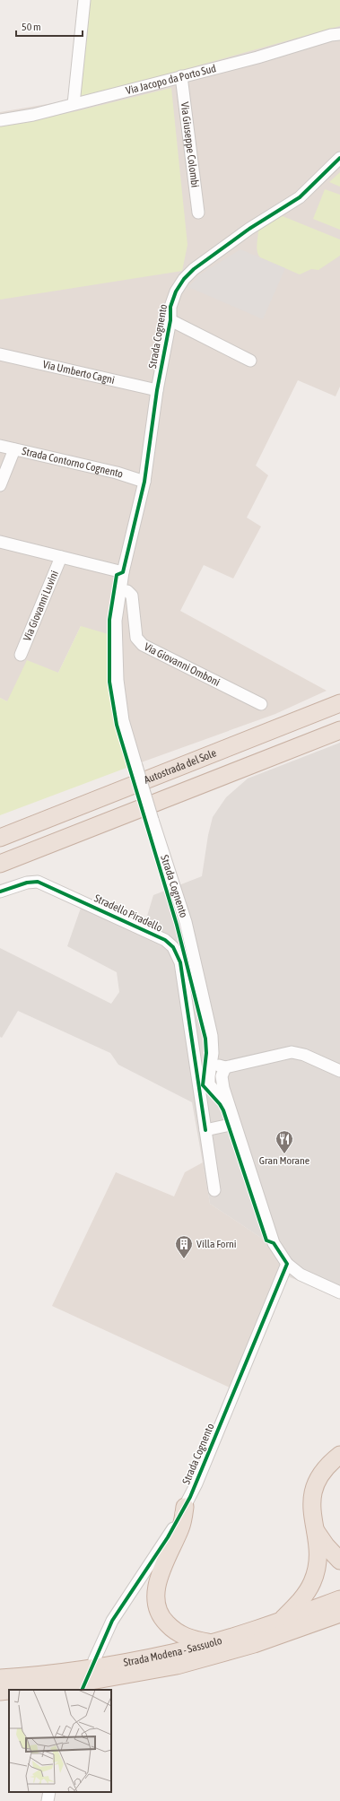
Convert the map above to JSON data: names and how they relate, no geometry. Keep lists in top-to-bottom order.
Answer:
{
  "streets": {
    "highway": ["Autostrada del Sole", "Strada Modena - Sassuolo"],
    "street": [
      "Via Jacopo da Porto Sud",
      "Via Giuseppe Colombi",
      "Strada Cognento",
      "Via Umberto Cagni",
      "Strada Contorno Cognento",
      "Via Giovanni Luvini",
      "Via Giovanni Omboni",
      "Stradello Piradello"
    ]
  },
  "crossings": [
    ["Via Jacopo da Porto Sud", "Via Giuseppe Colombi"],
    ["Strada Cognento", "Via Umberto Cagni"],
    ["Strada Cognento", "Strada Contorno Cognento"],
    ["Strada Cognento", "Via Giovanni Luvini"],
    ["Strada Cognento", "Via Giovanni Omboni"]
  ],
  "places": {
    "restaurant": ["Gran Morane"],
    "building": ["Villa Forni"]
  },
  "scale_bar": "50 m"
}
